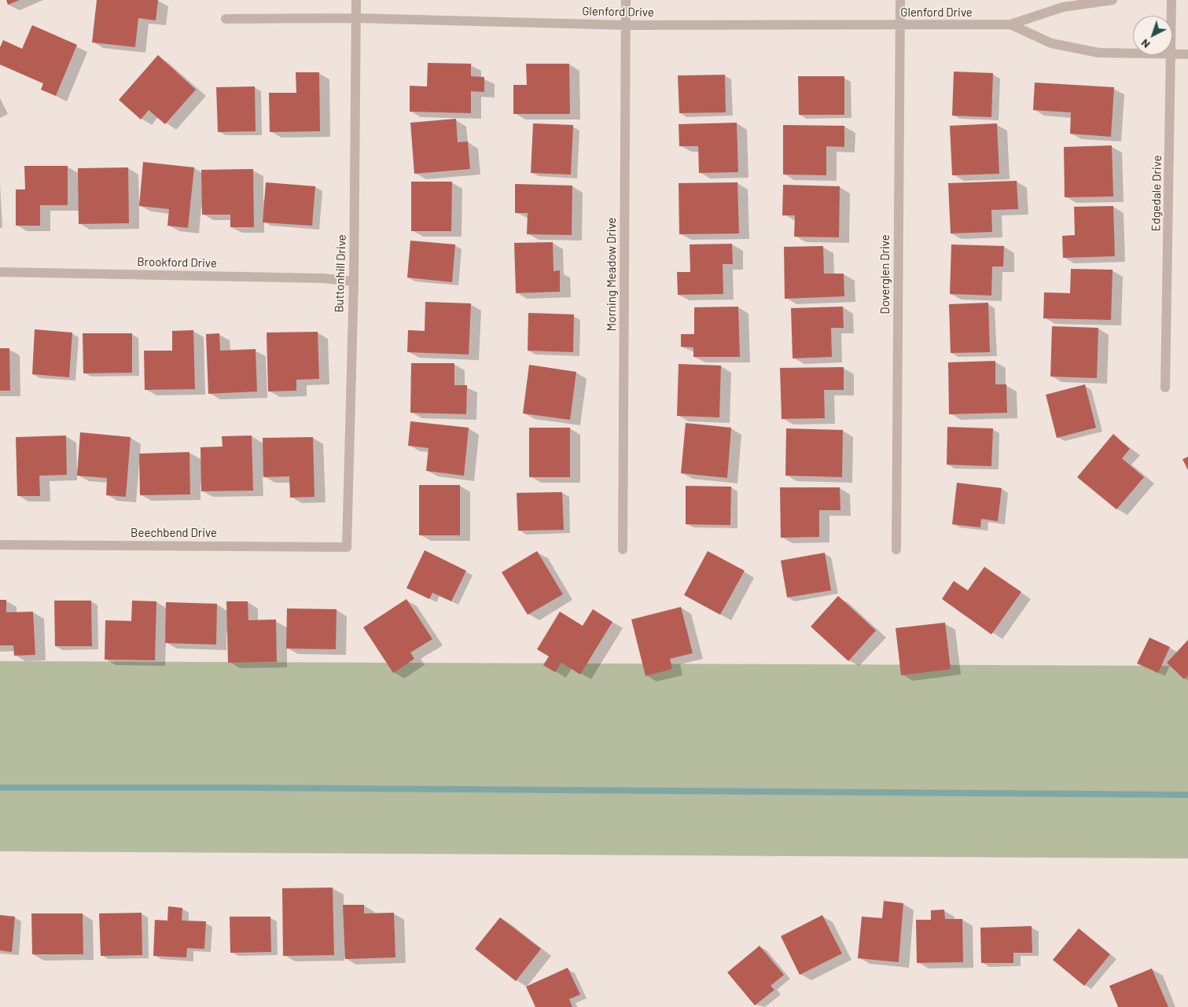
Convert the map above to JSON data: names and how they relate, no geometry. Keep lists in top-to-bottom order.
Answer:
{
  "streets": {
    "street": [
      "Glenford Drive",
      "Edgedale Drive",
      "Brookford Drive",
      "Buttonhill Drive",
      "Morning Meadow Drive",
      "Doverglen Drive",
      "Beechbend Drive"
    ]
  },
  "crossings": [
    ["Glenford Drive", "Buttonhill Drive"],
    ["Glenford Drive", "Morning Meadow Drive"],
    ["Glenford Drive", "Doverglen Drive"],
    ["Brookford Drive", "Buttonhill Drive"],
    ["Buttonhill Drive", "Beechbend Drive"]
  ],
  "north": "bottom left"
}
